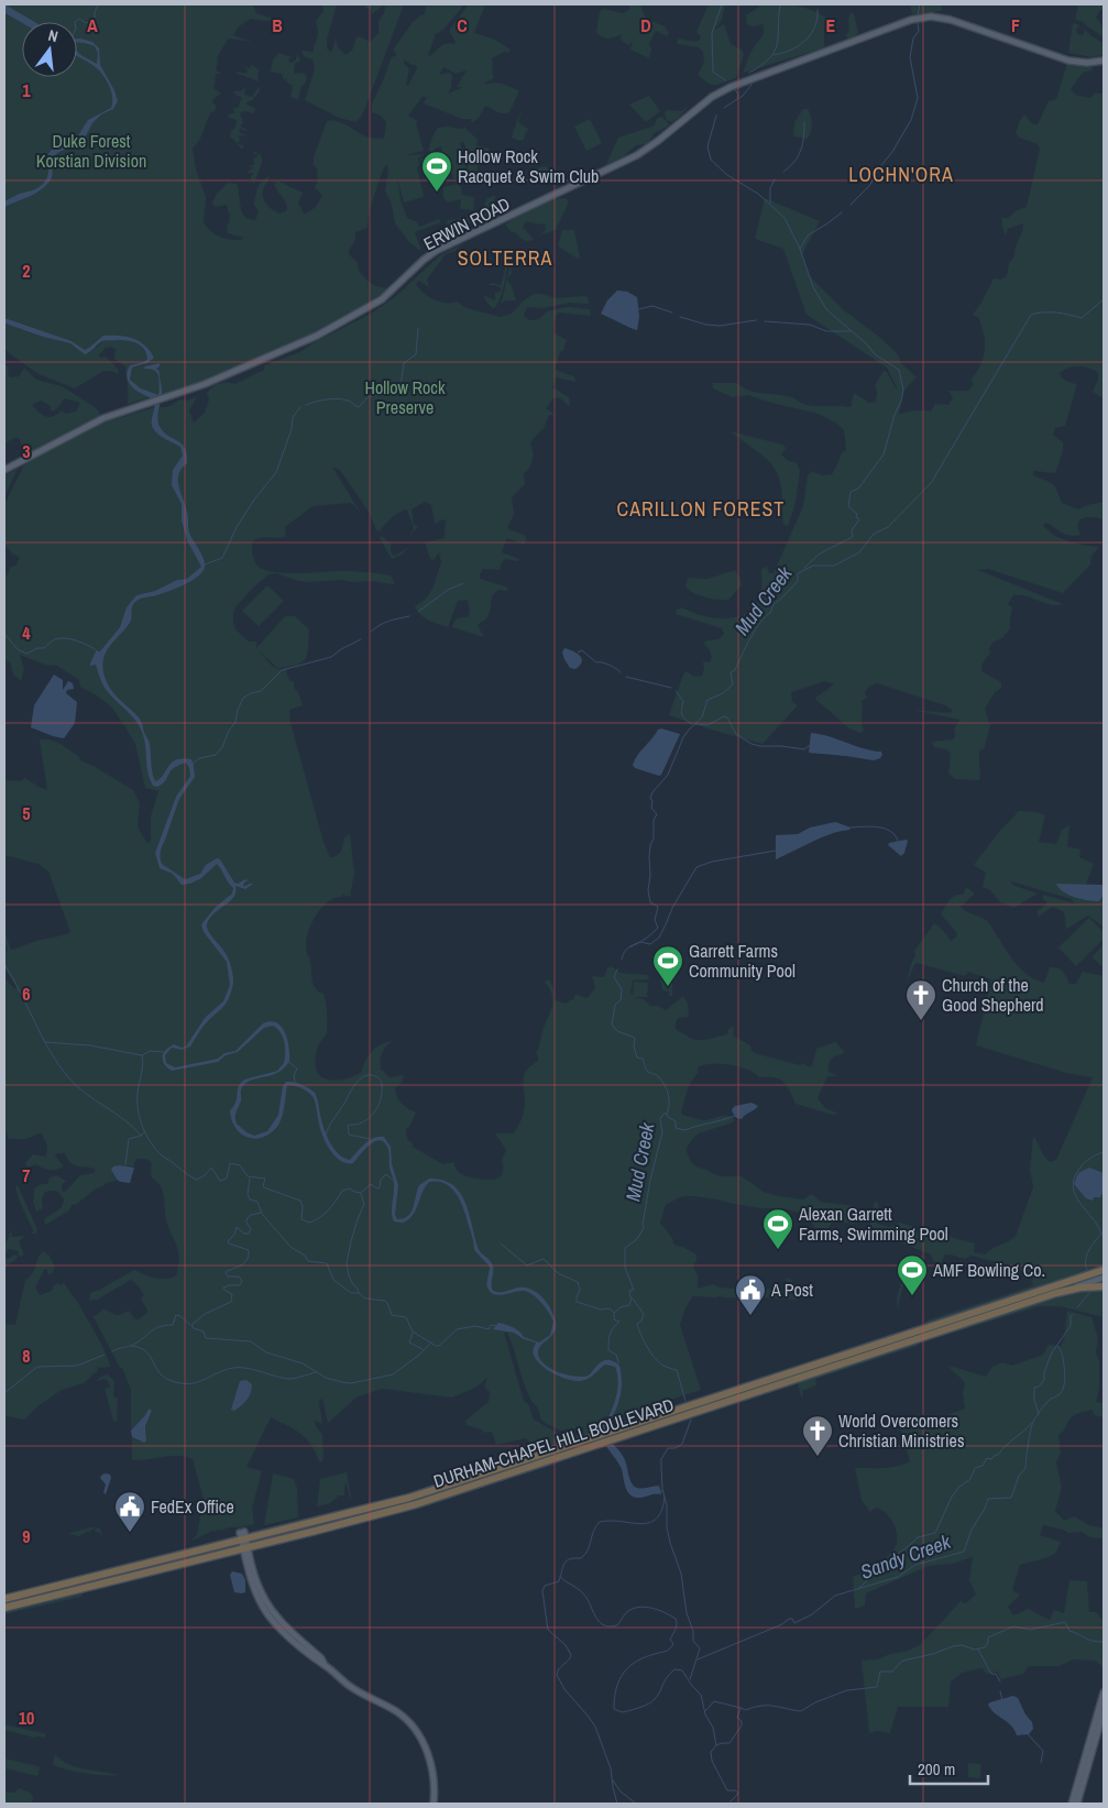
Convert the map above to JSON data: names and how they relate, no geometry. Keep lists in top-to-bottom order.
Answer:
{
  "streets": {
    "highway": ["DURHAM-CHAPEL HILL BOULEVARD"],
    "main road": ["ERWIN ROAD"]
  },
  "districts": ["LOCHN'ORA", "SOLTERRA", "CARILLON FOREST"],
  "water": ["Mud Creek", "Sandy Creek"],
  "parks": ["Duke Forest Korstian Division", "Hollow Rock Preserve"],
  "places": {
    "sports": [
      "Hollow Rock Racquet & Swim Club",
      "Garrett Farms Community Pool",
      "Alexan Garrett Farms, Swimming Pool",
      "AMF Bowling Co."
    ],
    "church": ["Church of the Good Shepherd", "World Overcomers Christian Ministries"],
    "public building": ["A Post", "FedEx Office"]
  },
  "scale_bar": "200 m",
  "north": "top",
  "grid": {
    "columns": [
      "A",
      "B",
      "C",
      "D",
      "E",
      "F"
    ],
    "rows": [
      "1",
      "2",
      "3",
      "4",
      "5",
      "6",
      "7",
      "8",
      "9",
      "10"
    ]
  }
}
